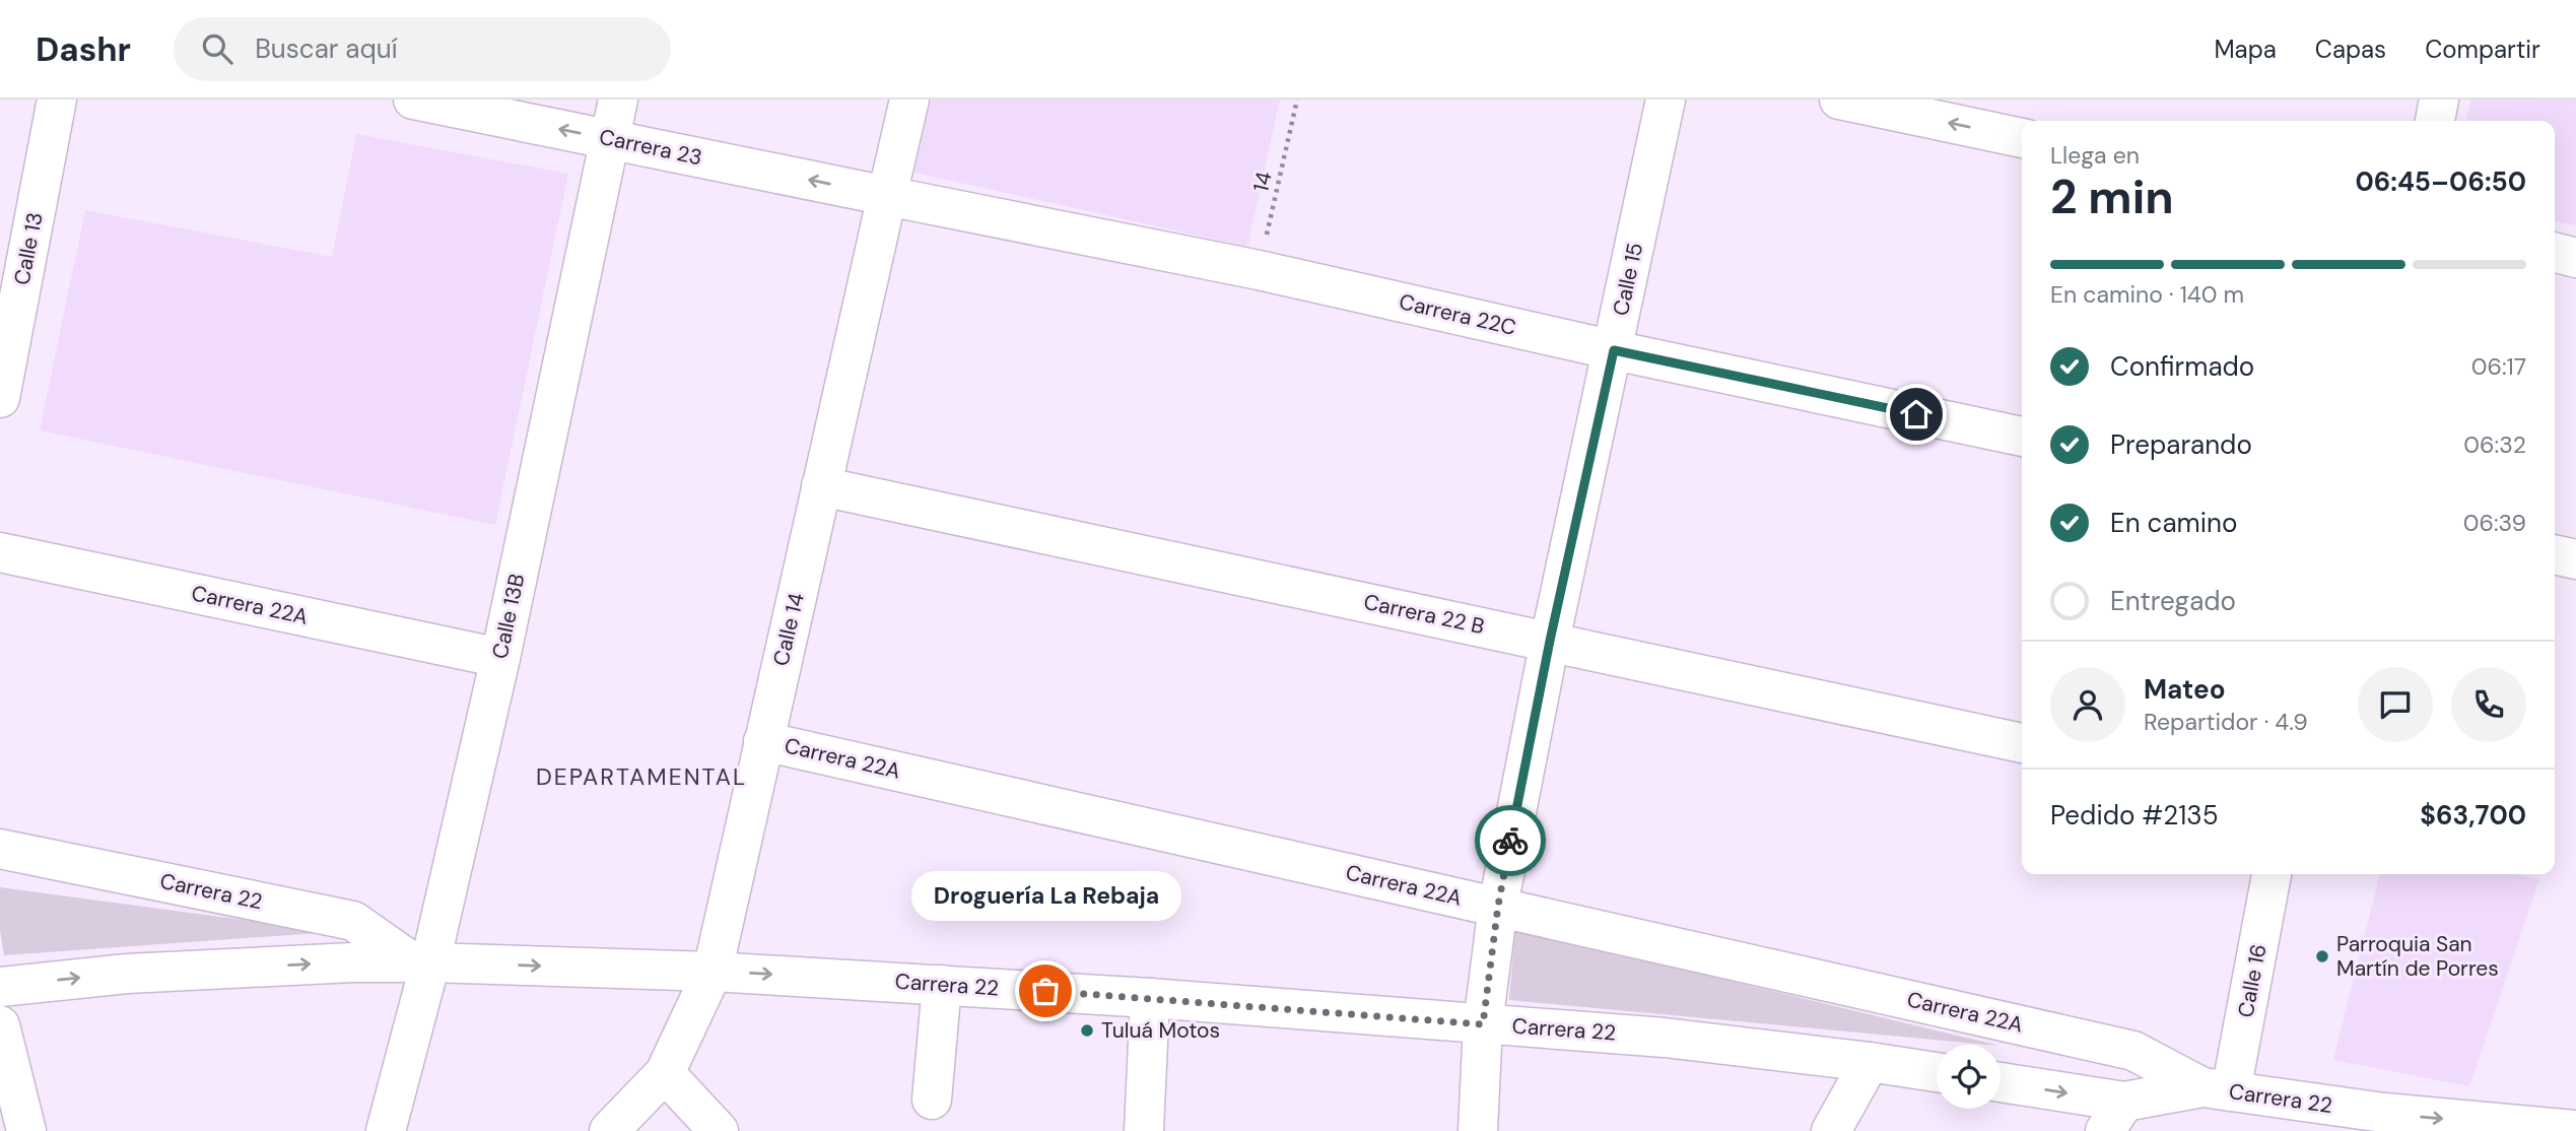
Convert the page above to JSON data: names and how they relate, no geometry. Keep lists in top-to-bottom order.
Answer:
{
  "streets": {
    "street": [
      "Carrera 23",
      "Calle 13",
      "Calle 15",
      "Carrera 22C",
      "Carrera 22A",
      "Carrera 22 B",
      "Calle 13B",
      "Calle 14",
      "Carrera 22",
      "Calle 16"
    ],
    "path": ["14"]
  },
  "crossings": [
    ["Carrera 23", "Carrera 22C"],
    ["Carrera 23", "Calle 13B"],
    ["Carrera 23", "Calle 14"],
    ["14", "Carrera 22C"],
    ["Calle 15", "Carrera 22C"],
    ["Calle 15", "Carrera 22A"],
    ["Calle 15", "Carrera 22 B"],
    ["Calle 15", "Carrera 22"],
    ["Carrera 22C", "Calle 14"],
    ["Carrera 22A", "Calle 13B"],
    ["Carrera 22A", "Calle 14"],
    ["Carrera 22A", "Carrera 22"],
    ["Carrera 22A", "Calle 16"],
    ["Carrera 22 B", "Calle 14"],
    ["Calle 13B", "Carrera 22"],
    ["Calle 14", "Carrera 22"],
    ["Carrera 22", "Calle 16"]
  ],
  "one_way": ["Carrera 23"],
  "districts": ["DEPARTAMENTAL"],
  "places": ["Parroquia San Martín de Porres", "Droguería La Rebaja", "Tuluá Motos"],
  "page": {
    "header": "Dashr",
    "search": "Buscar aquí",
    "nav": ["Mapa", "Capas", "Compartir"],
    "heading": ["2 min", "Llega en", "06:45–06:50"],
    "panel": [
      "Mateo",
      "Repartidor · 4.9",
      "Pedido #2135",
      "$63,700"
    ],
    "bar": "En camino · 140 m",
    "list": [
      ["Confirmado", "06:17"],
      ["Preparando", "06:32"],
      ["En camino", "06:39"],
      "Entregado"
    ],
    "bubble": "Droguería La Rebaja"
  }
}
